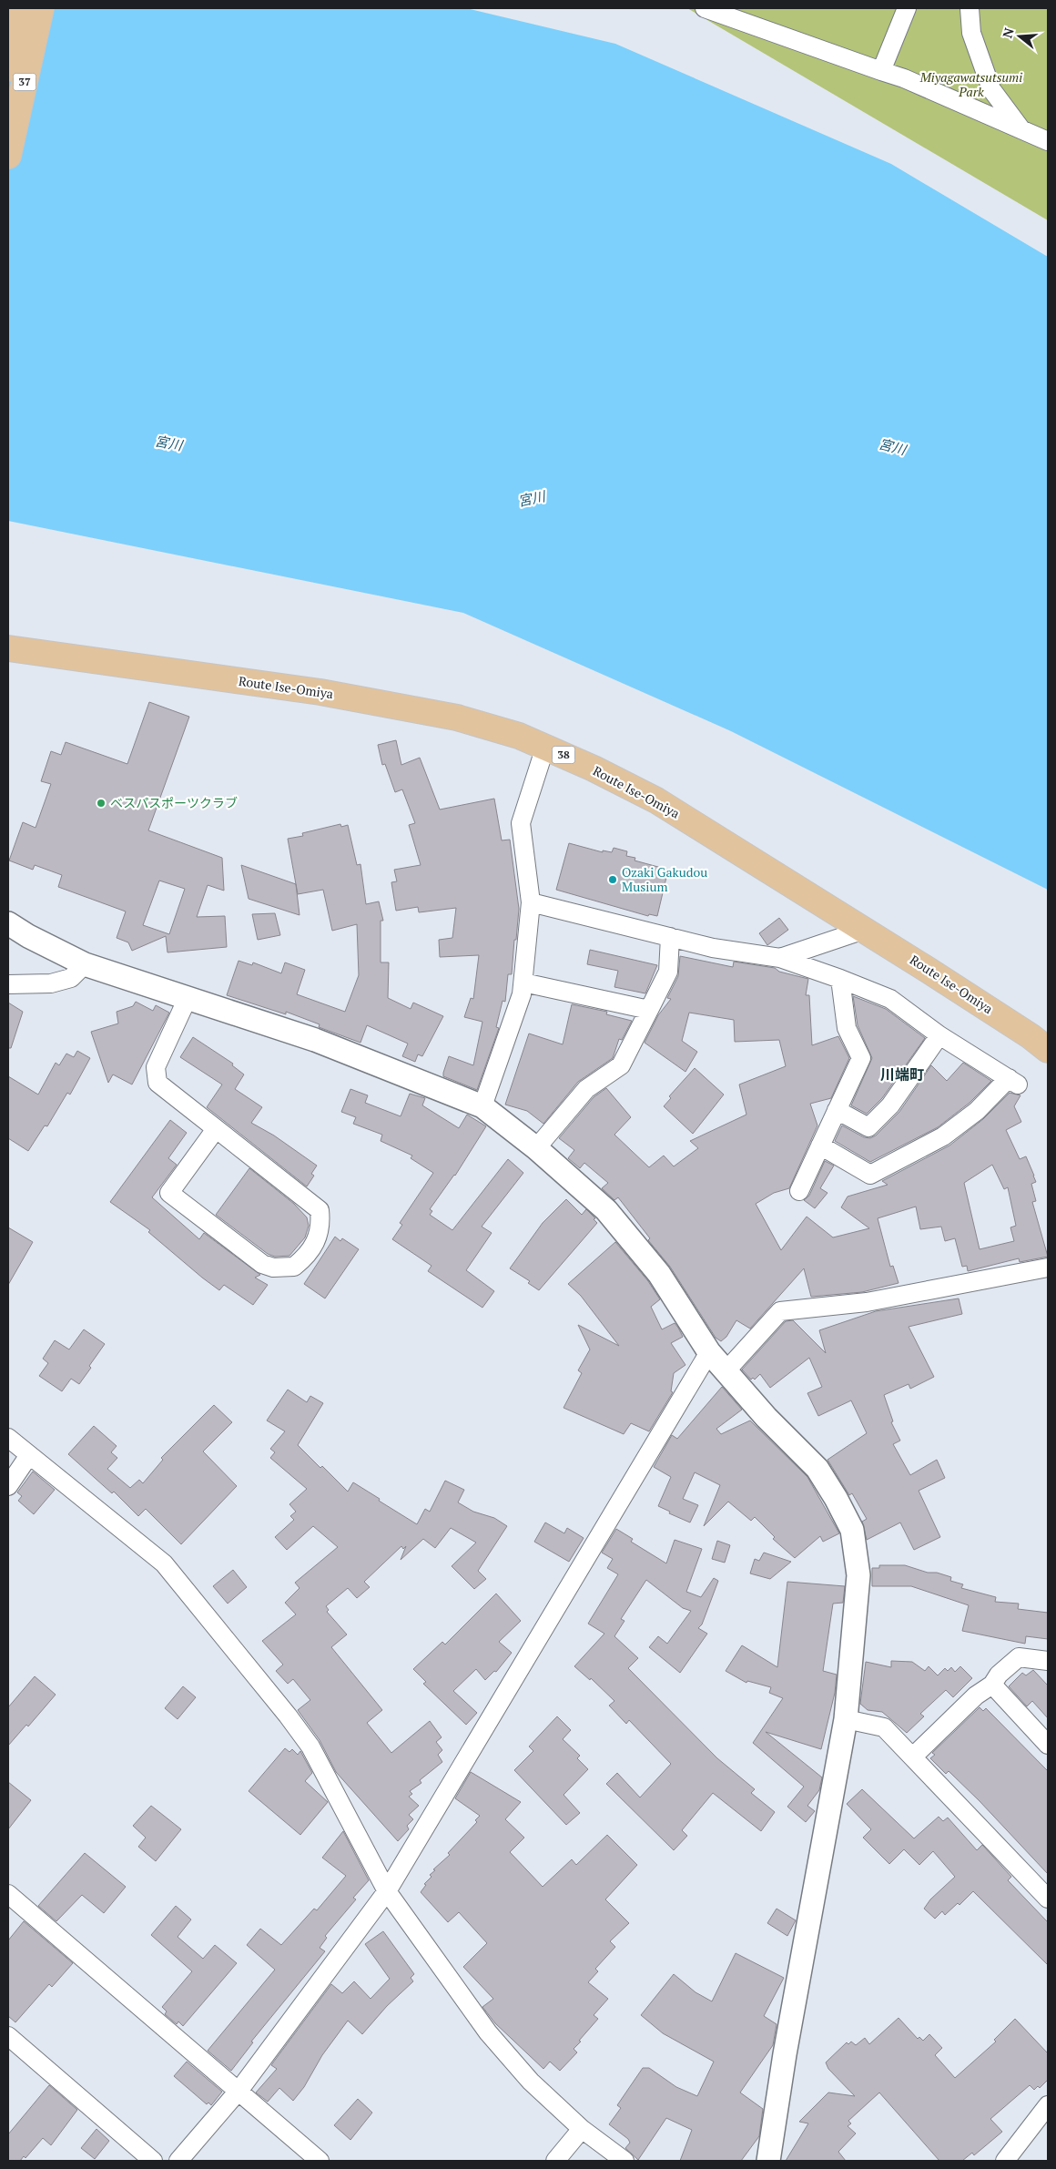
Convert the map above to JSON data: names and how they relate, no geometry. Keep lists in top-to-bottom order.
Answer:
{
  "streets": {
    "main road": ["37", "Route Ise-Omiya", "38"]
  },
  "districts": ["川端町"],
  "water": ["宮川"],
  "parks": ["Miyagawatsutsumi Park"],
  "places": ["ベスパスポーツクラブ", "Ozaki Gakudou Musium"],
  "north": "left"
}
